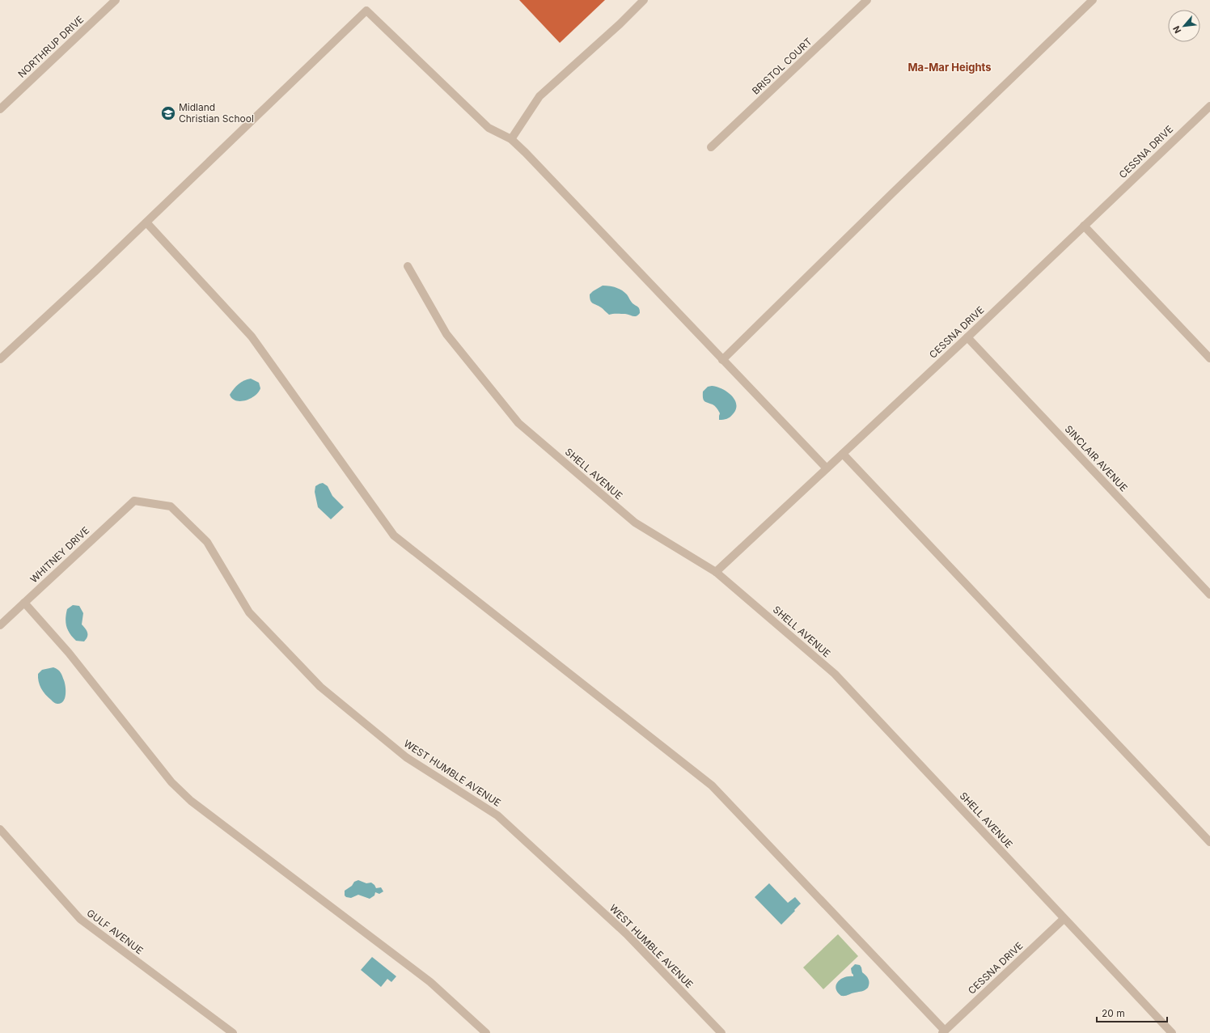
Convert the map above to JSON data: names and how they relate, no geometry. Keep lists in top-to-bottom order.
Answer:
{
  "streets": {
    "street": [
      "NORTHRUP DRIVE",
      "BRISTOL COURT",
      "CESSNA DRIVE",
      "SINCLAIR AVENUE",
      "SHELL AVENUE",
      "WHITNEY DRIVE",
      "WEST HUMBLE AVENUE",
      "GULF AVENUE"
    ]
  },
  "crossings": [
    ["CESSNA DRIVE", "SINCLAIR AVENUE"],
    ["CESSNA DRIVE", "SHELL AVENUE"],
    ["WHITNEY DRIVE", "WEST HUMBLE AVENUE"]
  ],
  "districts": ["Ma-Mar Heights"],
  "places": {
    "school or university": ["Midland Christian School"]
  },
  "scale_bar": "20 m",
  "north": "bottom left"
}
